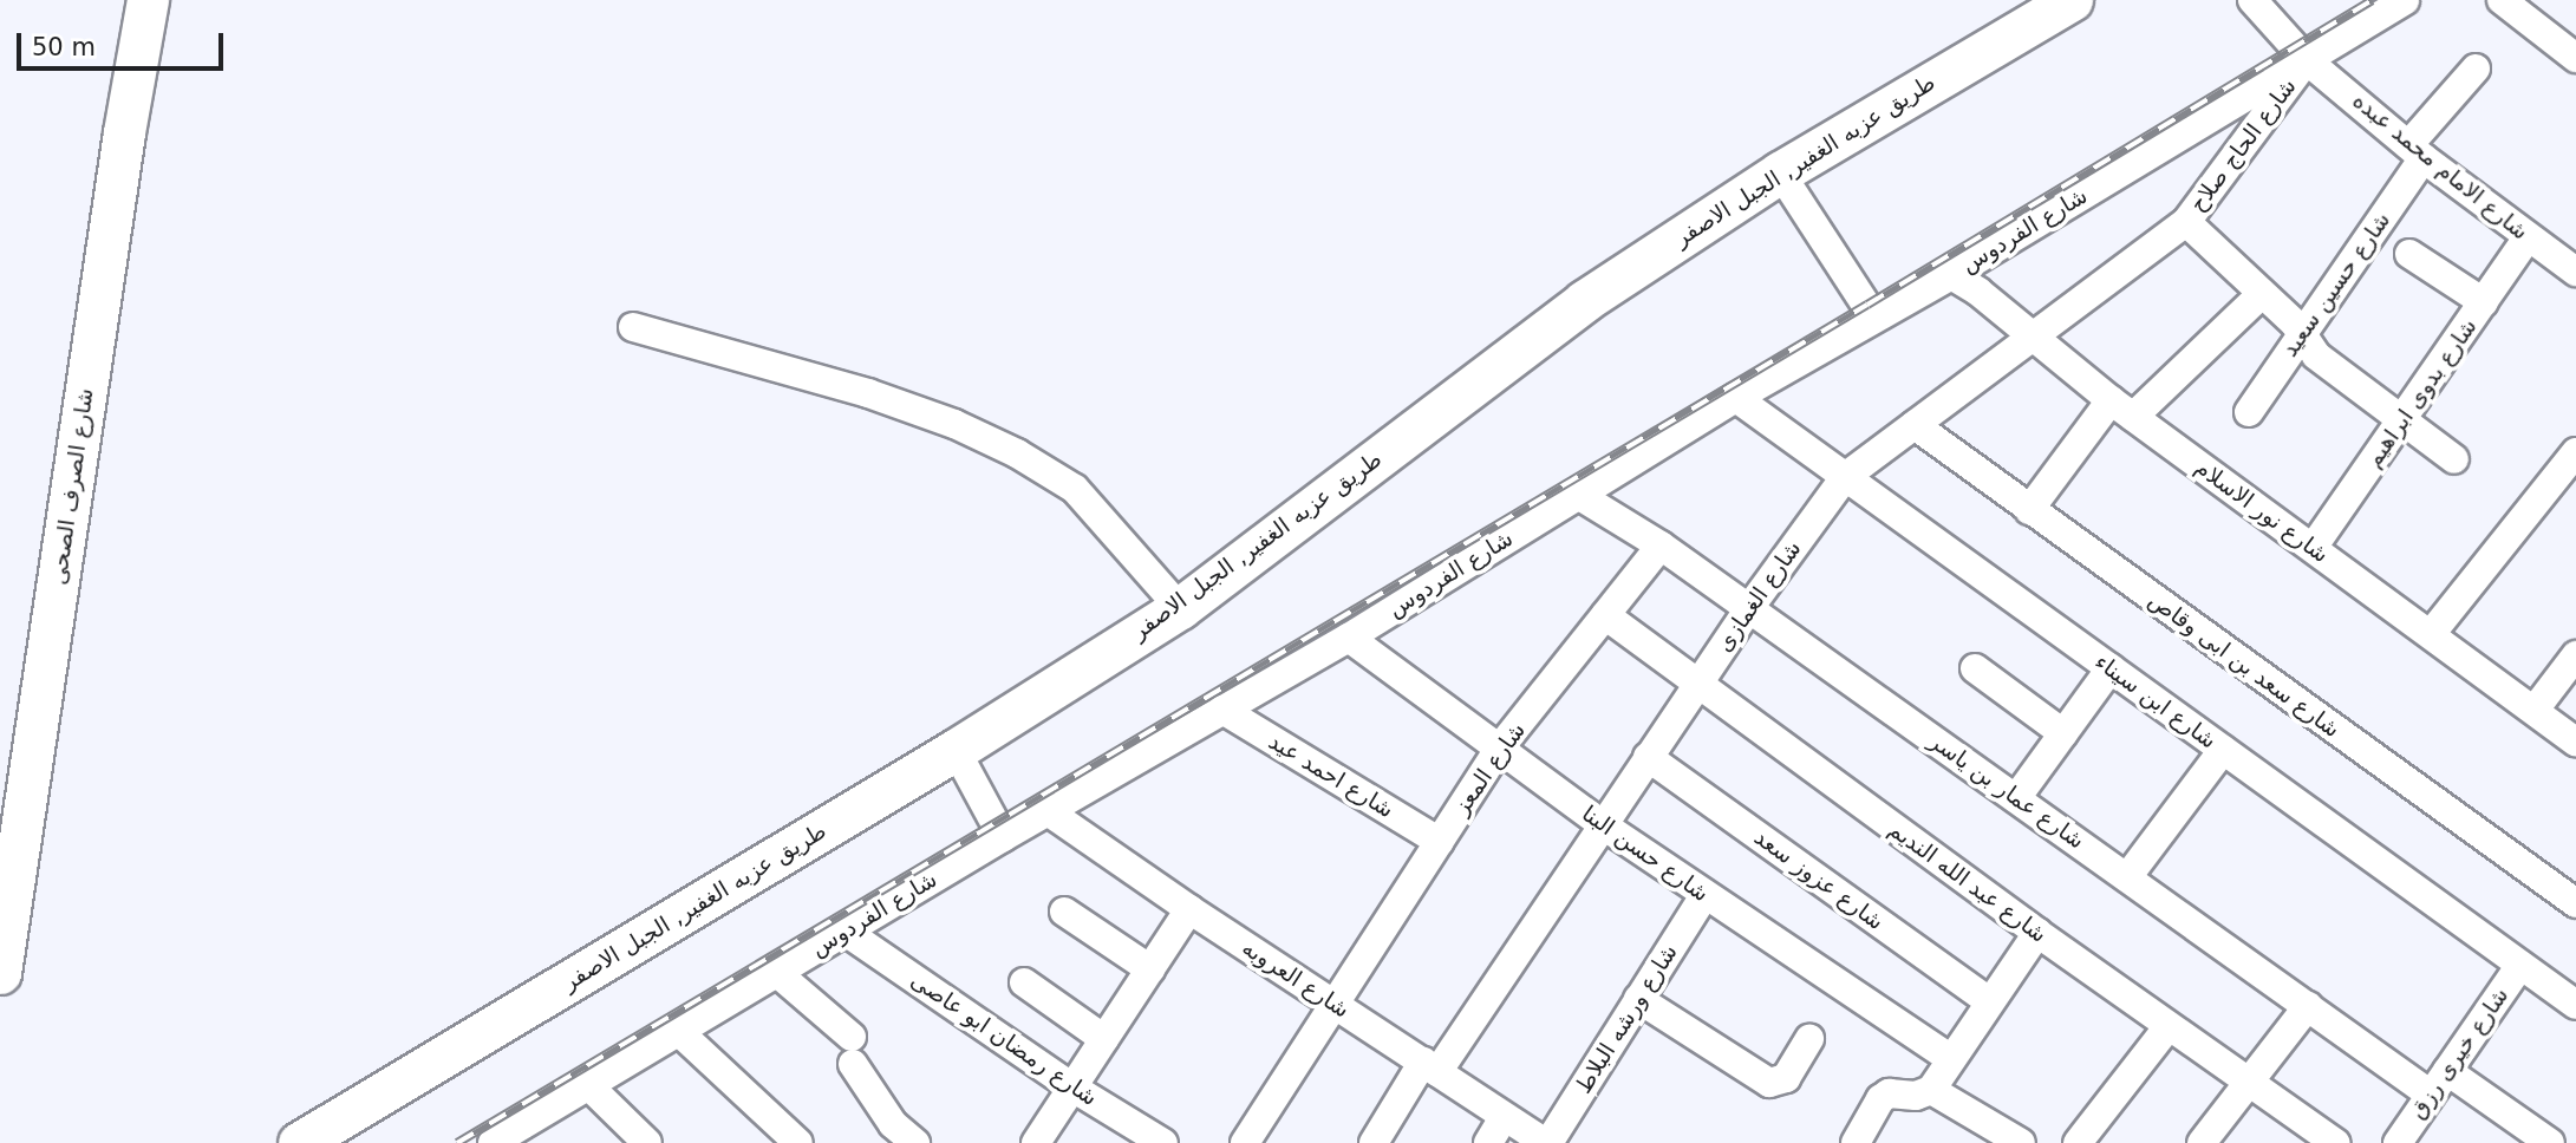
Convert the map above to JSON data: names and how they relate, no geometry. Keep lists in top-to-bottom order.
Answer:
{
  "streets": {
    "street": [
      "شارع الحاج صلاح",
      "طريق عزبه الغفير, الجبل الاصفر",
      "شارع الامام محمد عبده",
      "شارع الفردوس",
      "شارع حسين سعيد",
      "شارع بدوى ابراهيم",
      "شارع الصرف الصحى",
      "شارع نور الاسلام",
      "شارع الغمازى",
      "شارع سعد بن ابى وقاص",
      "شارع ابن سيناء",
      "شارع المعز",
      "شارع احمد عيد",
      "شارع عمار بن ياسر",
      "شارع حسن البنا",
      "شارع عزوز سعد",
      "شارع عبد الله النديم",
      "شارع العروبه",
      "شارع ورشه البلاط",
      "شارع رمضان ابو عاصى",
      "شارع خيرى رزق"
    ]
  },
  "crossings": [
    ["شارع الحاج صلاح", "شارع الامام محمد عبده"],
    ["شارع الحاج صلاح", "شارع الفردوس"],
    ["شارع الحاج صلاح", "شارع حسين سعيد"],
    ["شارع الحاج صلاح", "شارع بدوى ابراهيم"],
    ["شارع الحاج صلاح", "شارع الغمازى"],
    ["شارع الامام محمد عبده", "شارع الفردوس"],
    ["شارع الامام محمد عبده", "شارع حسين سعيد"],
    ["شارع الامام محمد عبده", "شارع بدوى ابراهيم"],
    ["شارع الفردوس", "شارع نور الاسلام"],
    ["شارع الفردوس", "شارع ابن سيناء"],
    ["شارع الفردوس", "شارع احمد عيد"],
    ["شارع الفردوس", "شارع عمار بن ياسر"],
    ["شارع الفردوس", "شارع حسن البنا"],
    ["شارع الفردوس", "شارع العروبه"],
    ["شارع الفردوس", "شارع رمضان ابو عاصى"],
    ["شارع بدوى ابراهيم", "شارع نور الاسلام"],
    ["شارع نور الاسلام", "شارع الغمازى"],
    ["شارع الغمازى", "شارع سعد بن ابى وقاص"],
    ["شارع الغمازى", "شارع ابن سيناء"],
    ["شارع الغمازى", "شارع عمار بن ياسر"],
    ["شارع الغمازى", "شارع حسن البنا"],
    ["شارع الغمازى", "شارع عزوز سعد"],
    ["شارع الغمازى", "شارع عبد الله النديم"],
    ["شارع الغمازى", "شارع العروبه"],
    ["شارع ابن سيناء", "شارع خيرى رزق"],
    ["شارع المعز", "شارع احمد عيد"],
    ["شارع المعز", "شارع عمار بن ياسر"],
    ["شارع المعز", "شارع حسن البنا"],
    ["شارع المعز", "شارع عبد الله النديم"],
    ["شارع المعز", "شارع العروبه"],
    ["شارع عمار بن ياسر", "شارع خيرى رزق"],
    ["شارع حسن البنا", "شارع ورشه البلاط"],
    ["شارع العروبه", "شارع ورشه البلاط"]
  ],
  "scale_bar": "50 m"
}
